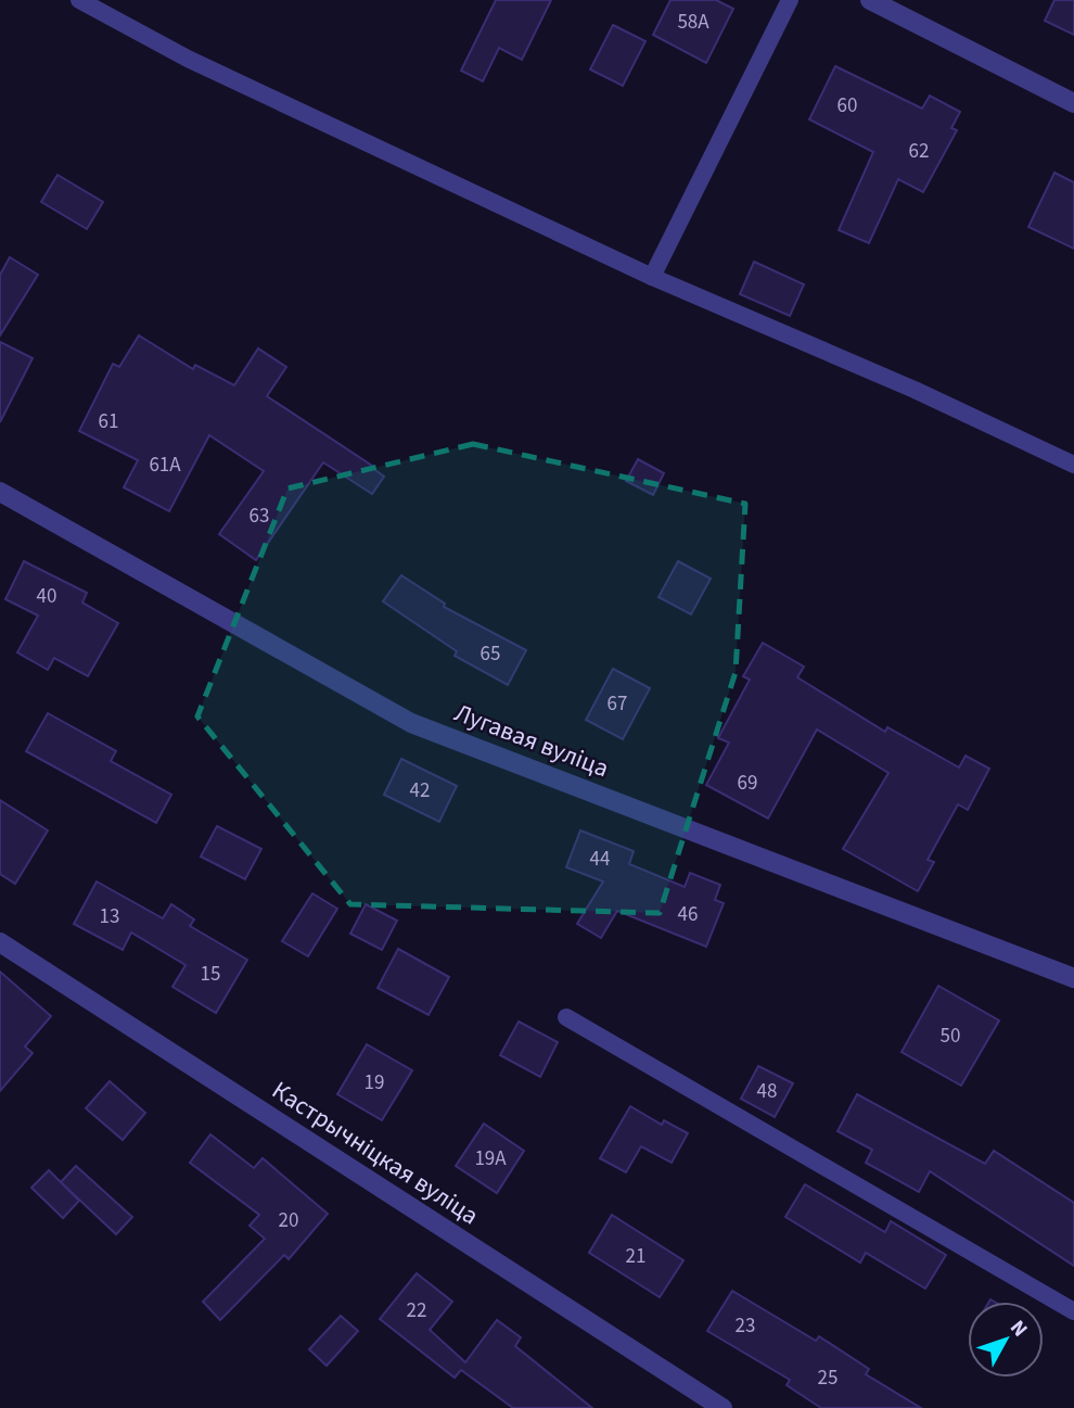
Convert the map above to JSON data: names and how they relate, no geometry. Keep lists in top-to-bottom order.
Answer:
{
  "streets": {
    "street": ["Лугавая вуліца", "Кастрычніцкая вуліца"]
  },
  "house_numbers": [
    "58А",
    "60",
    "62",
    "61",
    "61А",
    "63",
    "40",
    "65",
    "67",
    "69",
    "42",
    "44",
    "46",
    "13",
    "15",
    "50",
    "19",
    "48",
    "19А",
    "20",
    "21",
    "22",
    "23",
    "25"
  ],
  "north": "top right"
}
